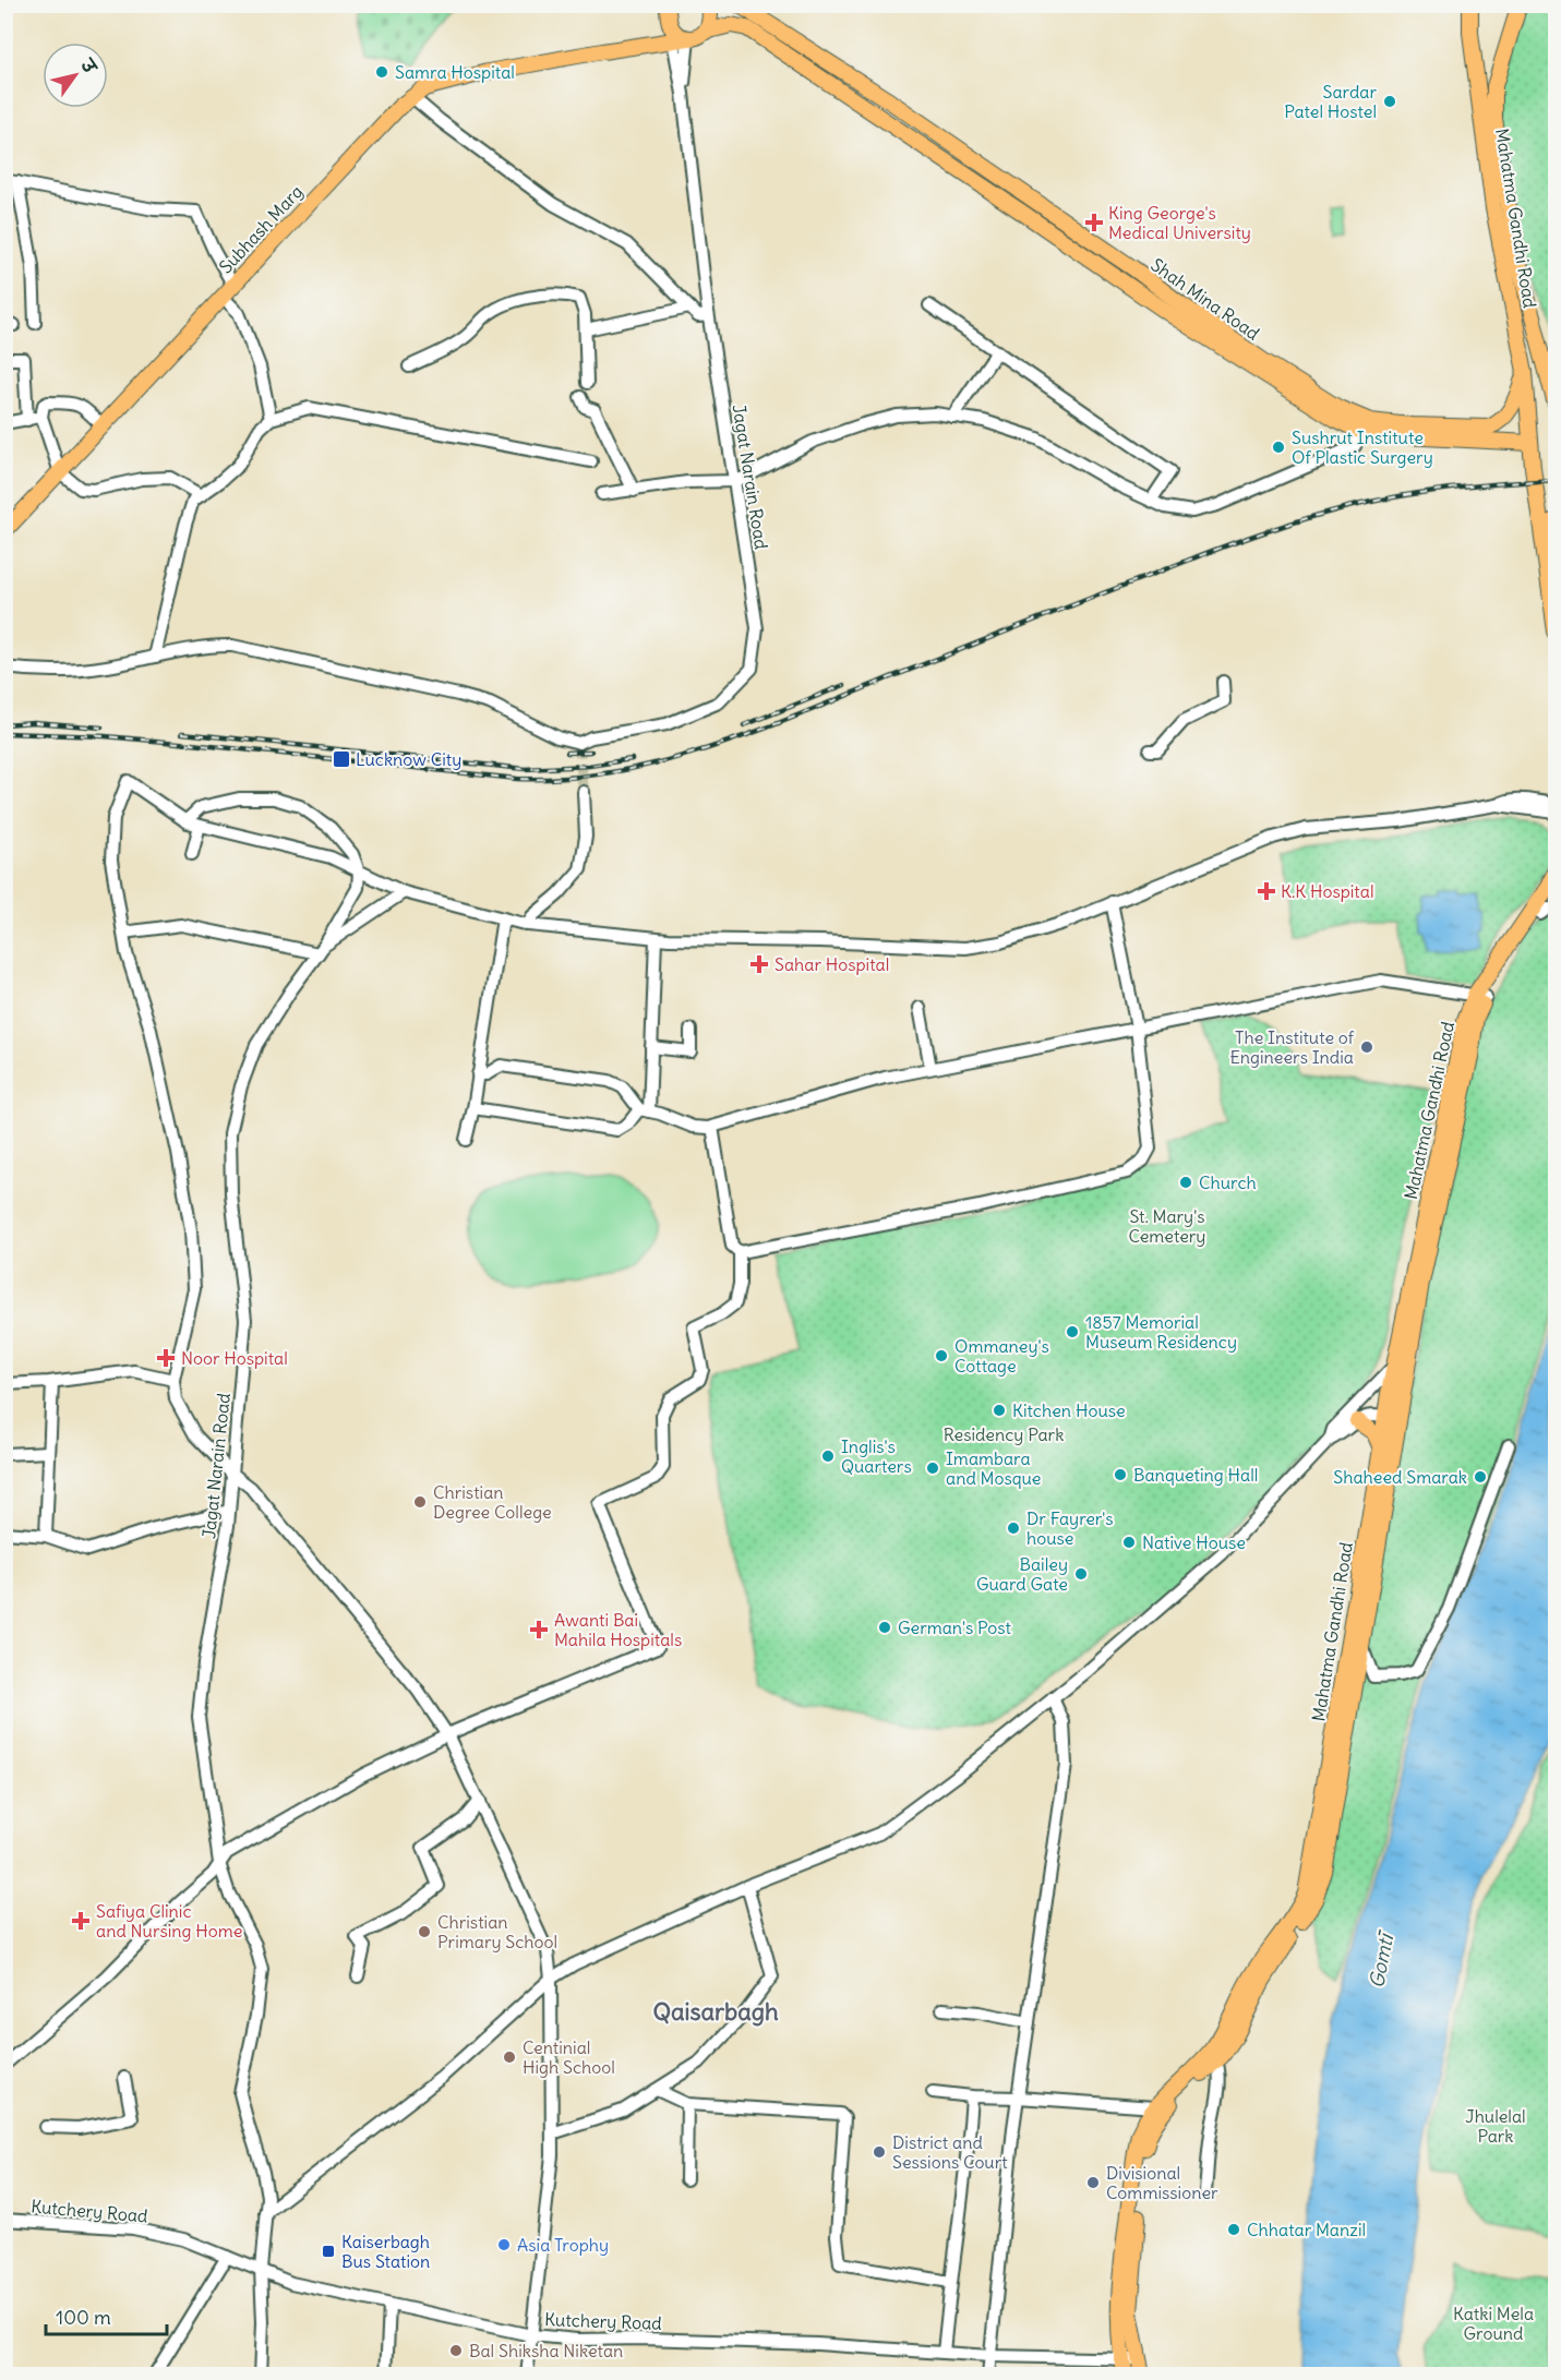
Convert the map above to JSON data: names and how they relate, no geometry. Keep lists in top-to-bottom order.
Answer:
{
  "streets": {
    "main road": ["Mahatma Gandhi Road", "Subhash Marg", "Shah Mina Road"],
    "street": ["Jagat Narain Road", "Kutchery Road"]
  },
  "crossings": [
    ["Mahatma Gandhi Road", "Shah Mina Road"],
    ["Mahatma Gandhi Road", "Kutchery Road"],
    ["Subhash Marg", "Shah Mina Road"],
    ["Subhash Marg", "Jagat Narain Road"],
    ["Shah Mina Road", "Jagat Narain Road"],
    ["Jagat Narain Road", "Kutchery Road"]
  ],
  "districts": ["Qaisarbagh"],
  "water": ["Gomtī"],
  "parks": [
    "St. Mary's Cemetery",
    "Residency Park",
    "Jhulelal Park",
    "Katki Mela Ground"
  ],
  "places": {
    "other": [
      "Samra Hospital",
      "Sardar Patel Hostel",
      "Sushrut Institute Of Plastic Surgery",
      "The Institute of Engineers India",
      "Church",
      "1857 Memorial Museum Residency",
      "Ommaney's Cottage",
      "Kitchen House",
      "Inglis's Quarters",
      "Imambara and Mosque",
      "Banqueting Hall",
      "Shaheed Smarak",
      "Christian Degree College",
      "Dr Fayrer's house",
      "Native House",
      "Bailey Guard Gate",
      "German's Post",
      "Christian Primary School",
      "Centinial High School",
      "District and Sessions Court",
      "Divisional Commissioner",
      "Chhatar Manzil",
      "Asia Trophy",
      "Bal Shiksha Niketan"
    ],
    "health": [
      "King George's Medical University",
      "K.K Hospital",
      "Sahar Hospital",
      "Noor Hospital",
      "Awanti Bai Mahila Hospitals",
      "Safiya Clinic and Nursing Home"
    ],
    "transit": ["Lucknow City", "Kaiserbagh Bus Station"]
  },
  "scale_bar": "100 m",
  "north": "top right"
}
